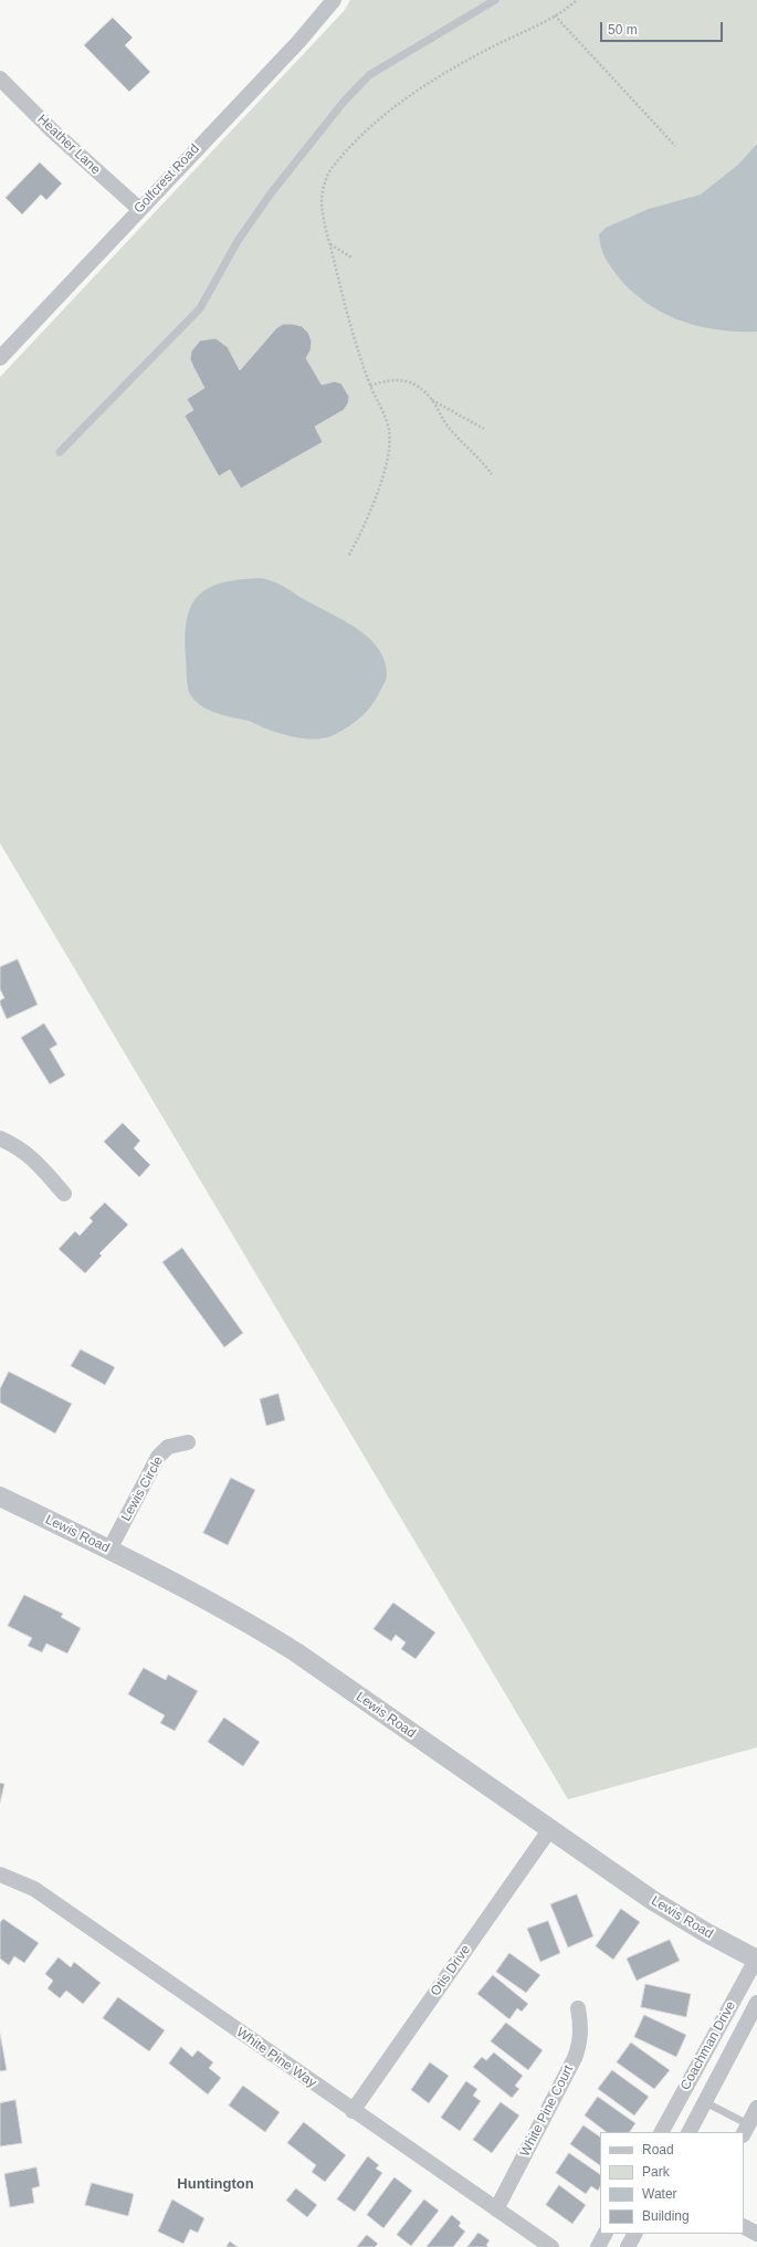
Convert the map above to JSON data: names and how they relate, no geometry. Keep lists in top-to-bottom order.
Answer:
{
  "streets": {
    "street": [
      "Heather Lane",
      "Golfcrest Road",
      "Lewis Circle",
      "Lewis Road",
      "Otis Drive",
      "Coachman Drive",
      "White Pine Way",
      "White Pine Court"
    ]
  },
  "crossings": [
    ["Heather Lane", "Golfcrest Road"],
    ["Lewis Circle", "Lewis Road"],
    ["Lewis Road", "Otis Drive"],
    ["Lewis Road", "Coachman Drive"],
    ["Otis Drive", "White Pine Way"],
    ["White Pine Way", "White Pine Court"]
  ],
  "districts": ["Huntington"],
  "legend": [
    "Road",
    "Park",
    "Water",
    "Building"
  ],
  "scale_bar": "50 m"
}
